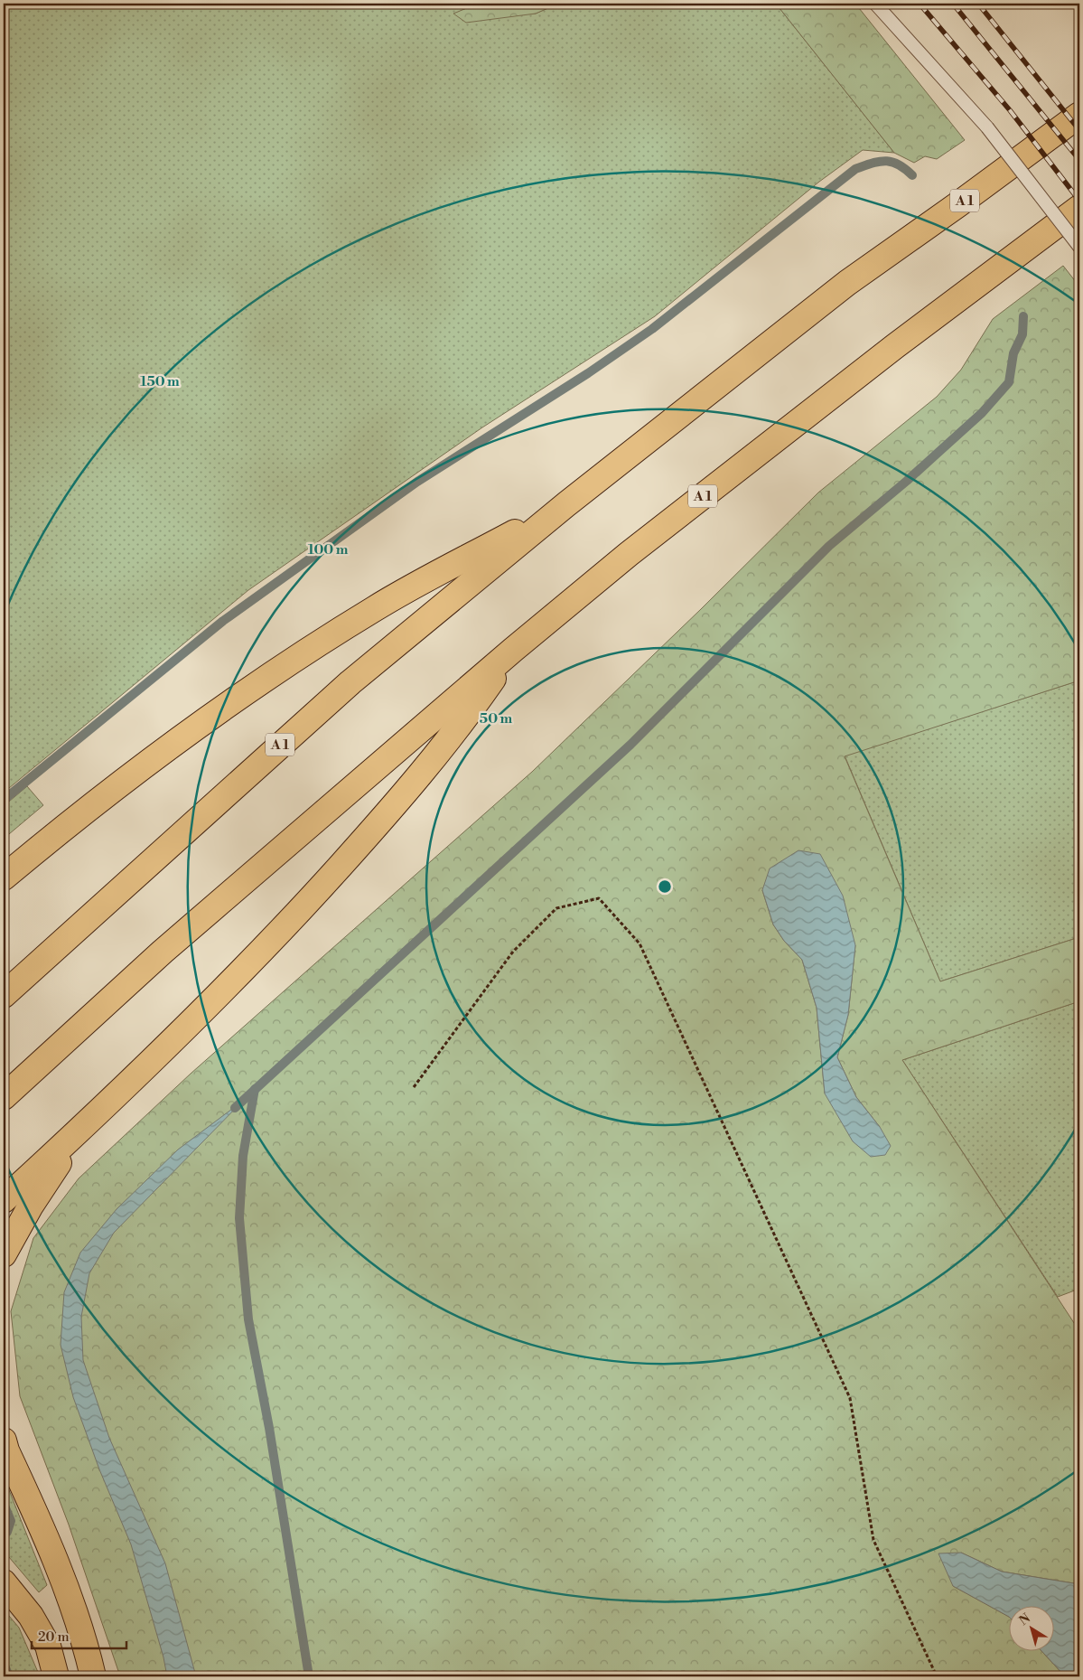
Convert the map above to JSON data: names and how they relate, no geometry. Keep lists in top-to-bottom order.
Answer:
{
  "streets": {
    "highway": ["A 1"]
  },
  "scale_bar": "20 m",
  "north": "top left",
  "rings": ["150 m", "100 m", "50 m"]
}
